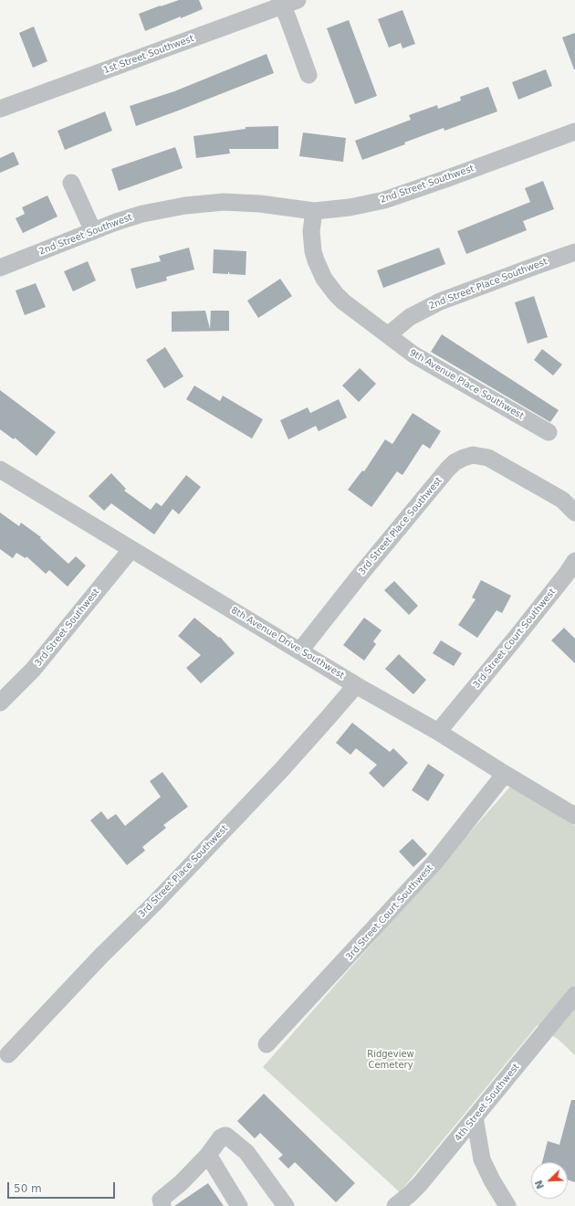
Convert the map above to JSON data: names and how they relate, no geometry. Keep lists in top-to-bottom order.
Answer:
{
  "streets": {
    "street": [
      "1st Street Southwest",
      "2nd Street Southwest",
      "2nd Street Place Southwest",
      "9th Avenue Place Southwest",
      "3rd Street Place Southwest",
      "3rd Street Southwest",
      "3rd Street Court Southwest",
      "8th Avenue Drive Southwest",
      "4th Street Southwest"
    ]
  },
  "crossings": [
    ["2nd Street Southwest", "9th Avenue Place Southwest"],
    ["2nd Street Place Southwest", "9th Avenue Place Southwest"],
    ["3rd Street Place Southwest", "8th Avenue Drive Southwest"],
    ["3rd Street Southwest", "8th Avenue Drive Southwest"],
    ["3rd Street Court Southwest", "8th Avenue Drive Southwest"]
  ],
  "parks": ["Ridgeview Cemetery"],
  "scale_bar": "50 m",
  "north": "bottom left"
}
